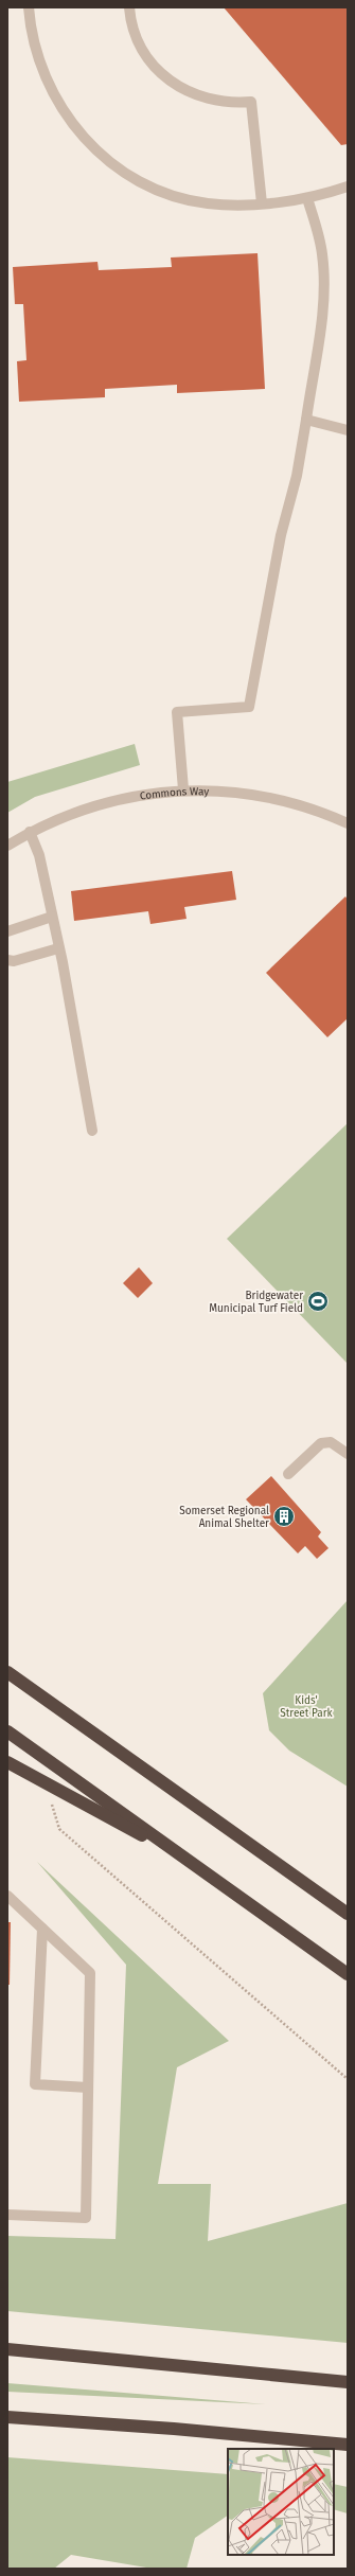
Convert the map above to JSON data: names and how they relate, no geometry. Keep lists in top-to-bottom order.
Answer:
{
  "streets": {
    "street": ["Commons Way"]
  },
  "parks": ["Kids' Street Park"],
  "places": {
    "sports": ["Bridgewater Municipal Turf Field"],
    "building": ["Somerset Regional Animal Shelter"]
  }
}
